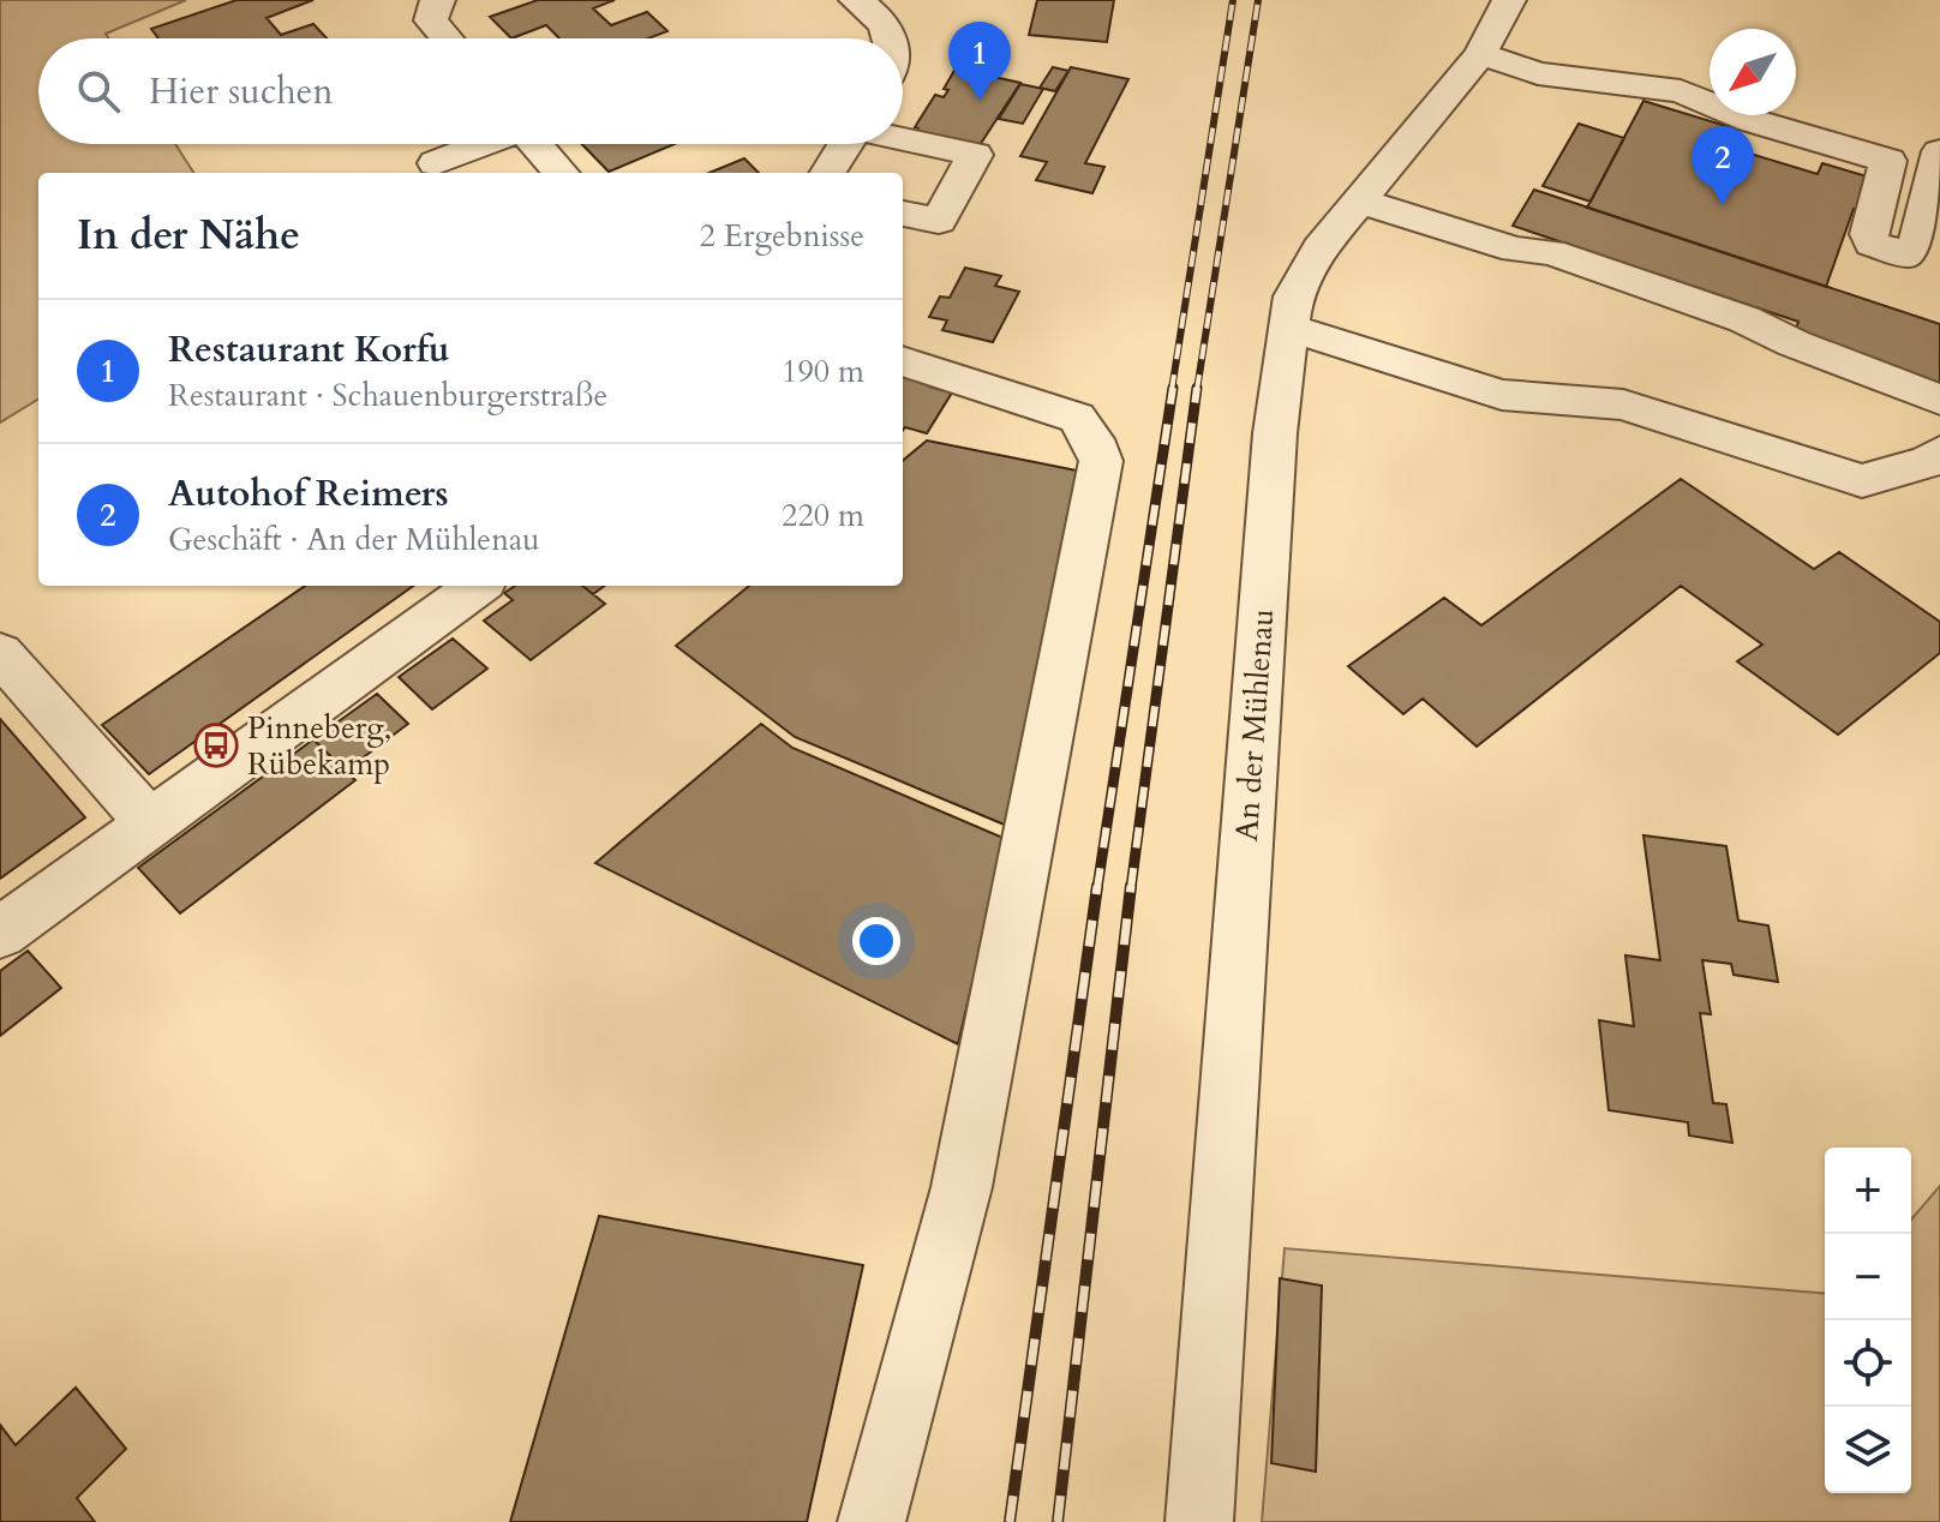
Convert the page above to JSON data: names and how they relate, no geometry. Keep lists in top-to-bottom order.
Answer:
{
  "streets": {
    "street": ["An der Mühlenau"]
  },
  "places": {
    "bus stop": ["Pinneberg, Rübekamp"]
  },
  "north": "bottom left",
  "page": {
    "pins": ["1", "2"],
    "search": "Hier suchen",
    "heading": ["In der Nähe", "2 Ergebnisse"],
    "list": [
      {
        "mark": "1",
        "name": "Restaurant Korfu",
        "note": "Restaurant · Schauenburgerstraße",
        "value": "190 m"
      },
      {
        "mark": "2",
        "name": "Autohof Reimers",
        "note": "Geschäft · An der Mühlenau",
        "value": "220 m"
      }
    ],
    "map_buttons": ["+", "−"]
  }
}
